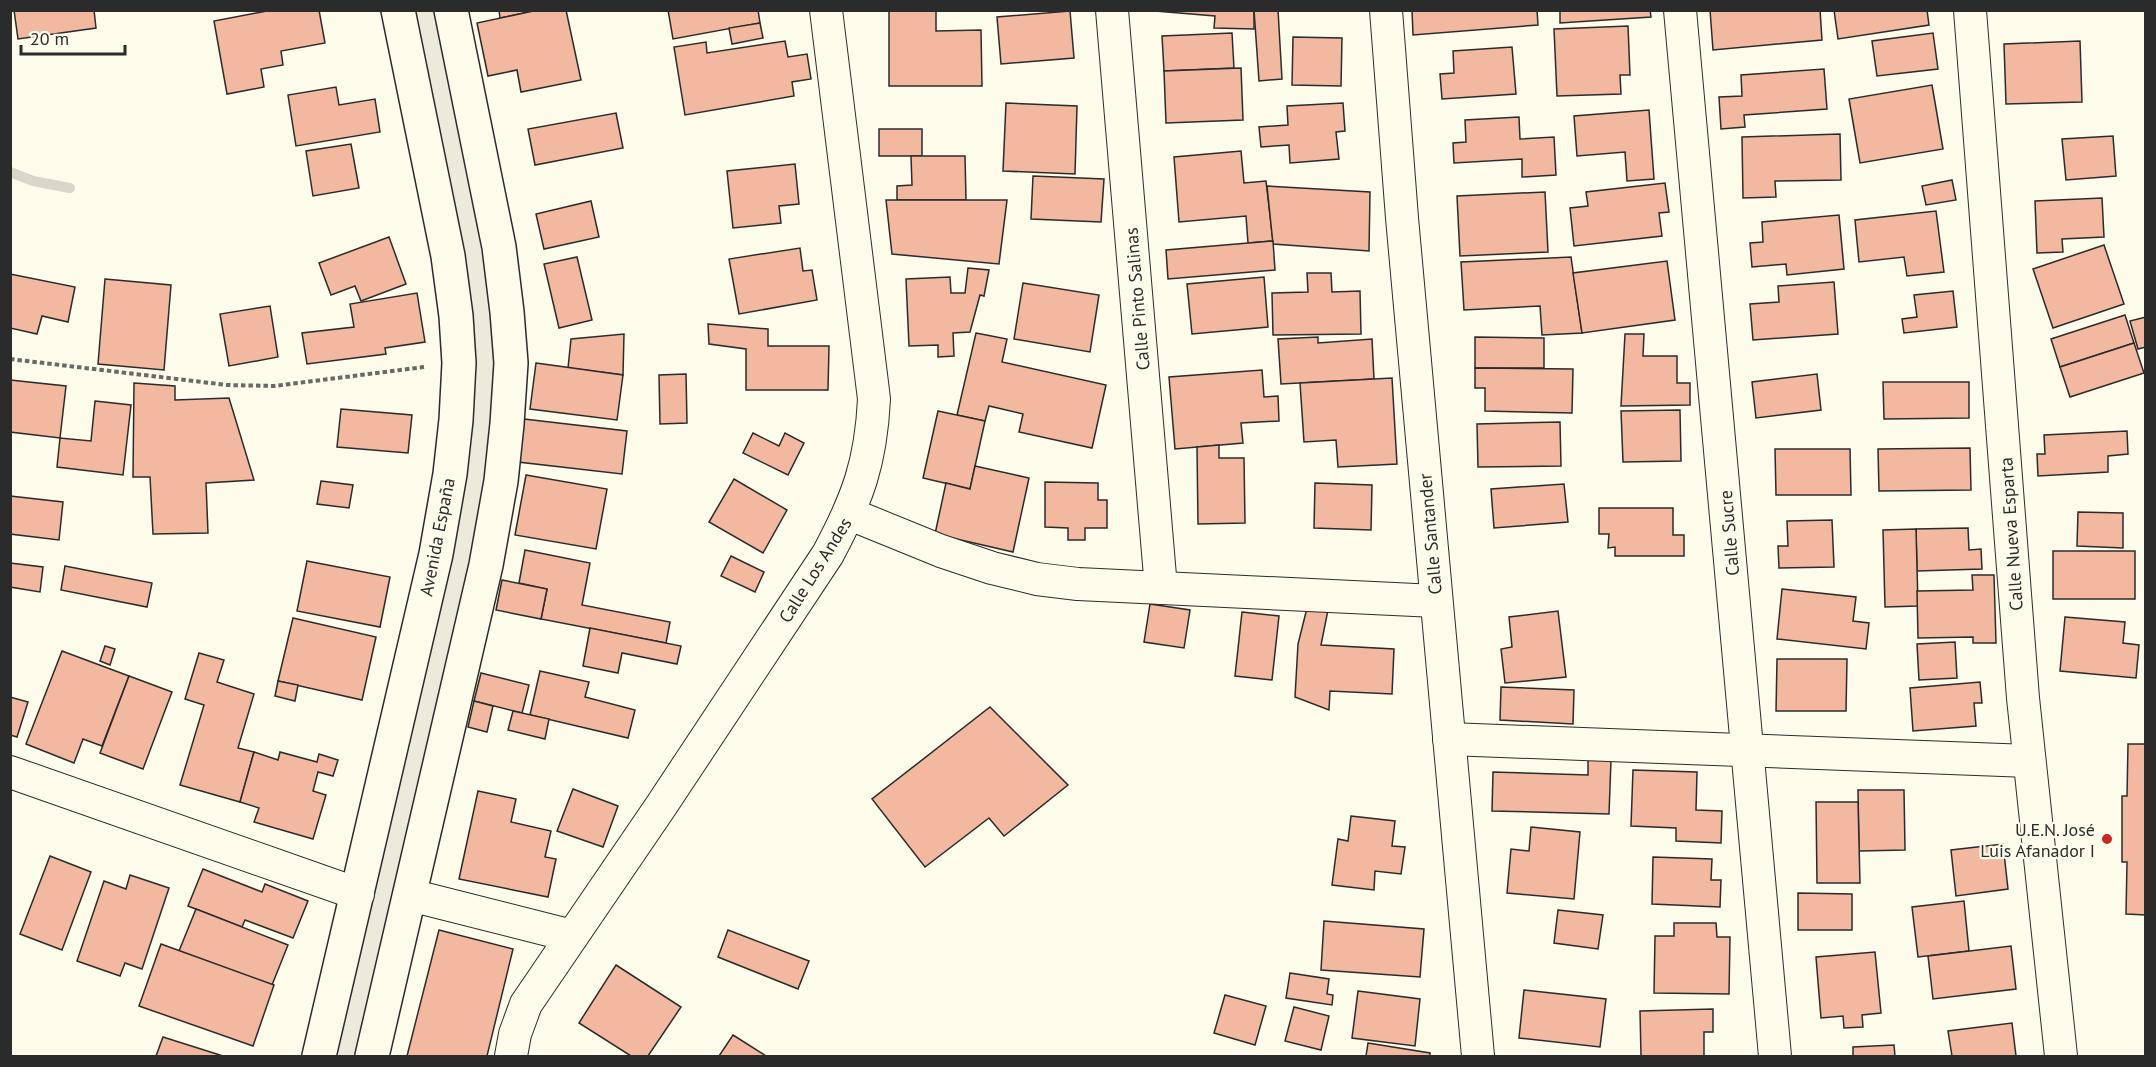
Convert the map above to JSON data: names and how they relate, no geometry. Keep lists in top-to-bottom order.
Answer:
{
  "streets": {
    "main road": ["Avenida España"],
    "street": [
      "Calle Pinto Salinas",
      "Calle Sucre",
      "Calle Santander",
      "Calle Nueva Esparta",
      "Calle Los Andes"
    ]
  },
  "places": ["U.E.N. José Luis Afanador I"],
  "scale_bar": "20 m"
}
